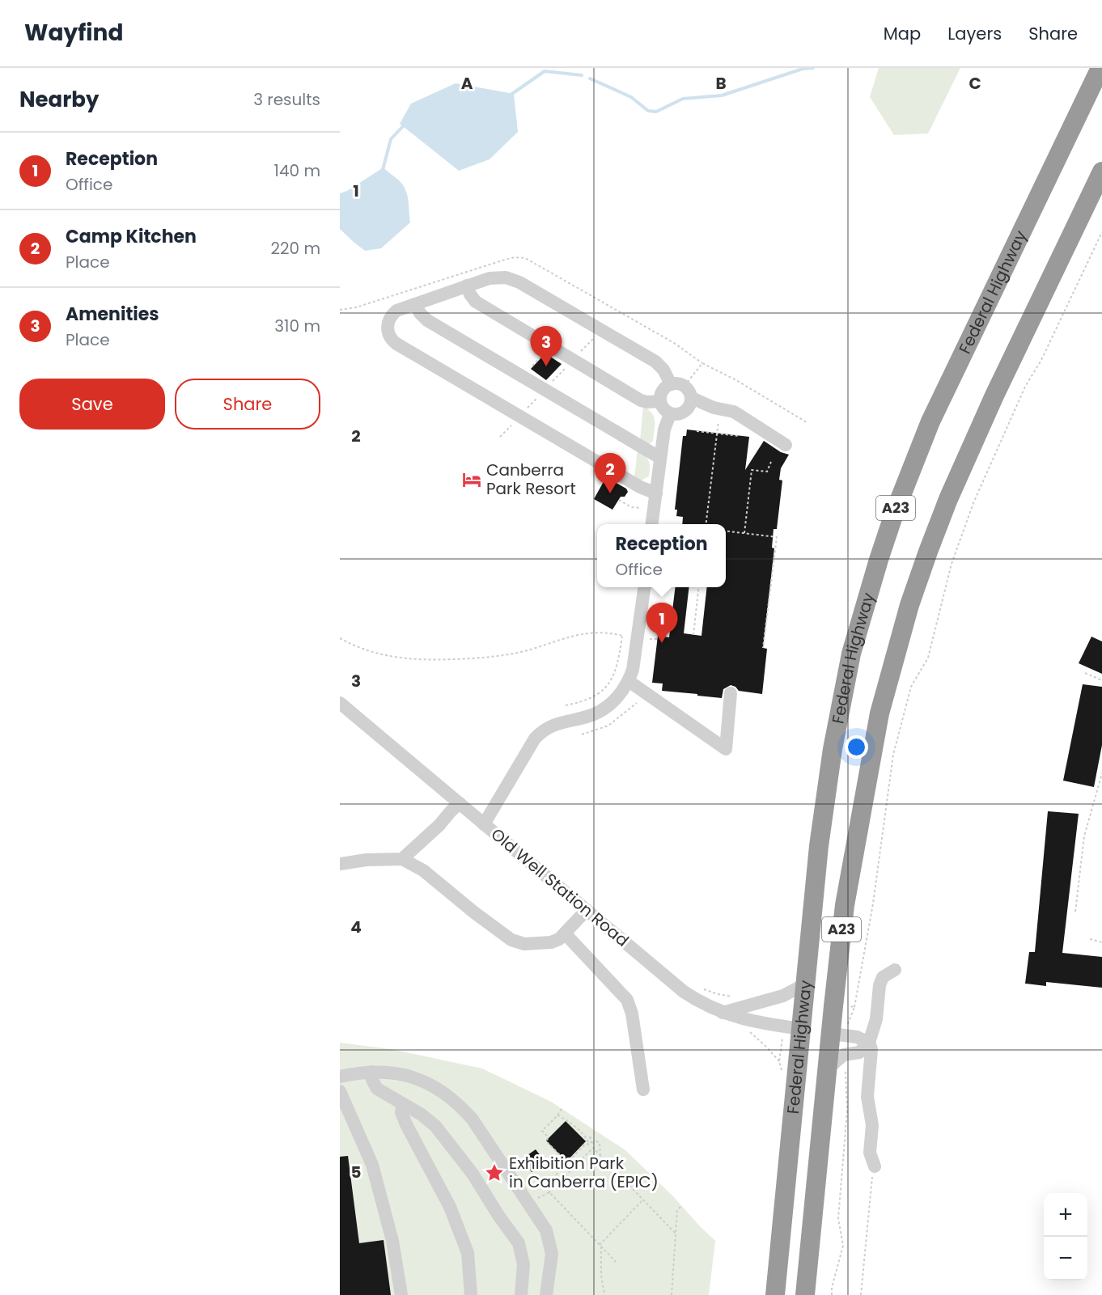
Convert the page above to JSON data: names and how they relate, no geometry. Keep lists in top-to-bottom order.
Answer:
{
  "streets": {
    "highway": ["Federal Highway", "A23"],
    "street": ["Old Well Station Road"]
  },
  "crossings": [
    ["Federal Highway", "Old Well Station Road"]
  ],
  "places": {
    "hotel": ["Canberra Park Resort"],
    "place": ["Exhibition Park in Canberra (EPIC)"]
  },
  "page": {
    "header": "Wayfind",
    "nav": ["Map", "Layers", "Share"],
    "heading": ["Nearby", "3 results"],
    "list": [
      {
        "mark": "1",
        "name": "Reception",
        "note": "Office",
        "value": "140 m"
      },
      {
        "mark": "2",
        "name": "Camp Kitchen",
        "note": "Place",
        "value": "220 m"
      },
      {
        "mark": "3",
        "name": "Amenities",
        "note": "Place",
        "value": "310 m"
      }
    ],
    "pins": ["3", "2", "1"],
    "buttons": ["Save", "Share"],
    "popup": ["Reception", "Office"],
    "map_buttons": ["+", "−"]
  },
  "grid": {
    "columns": ["A", "B", "C"],
    "rows": [
      "1",
      "2",
      "3",
      "4",
      "5"
    ]
  }
}
